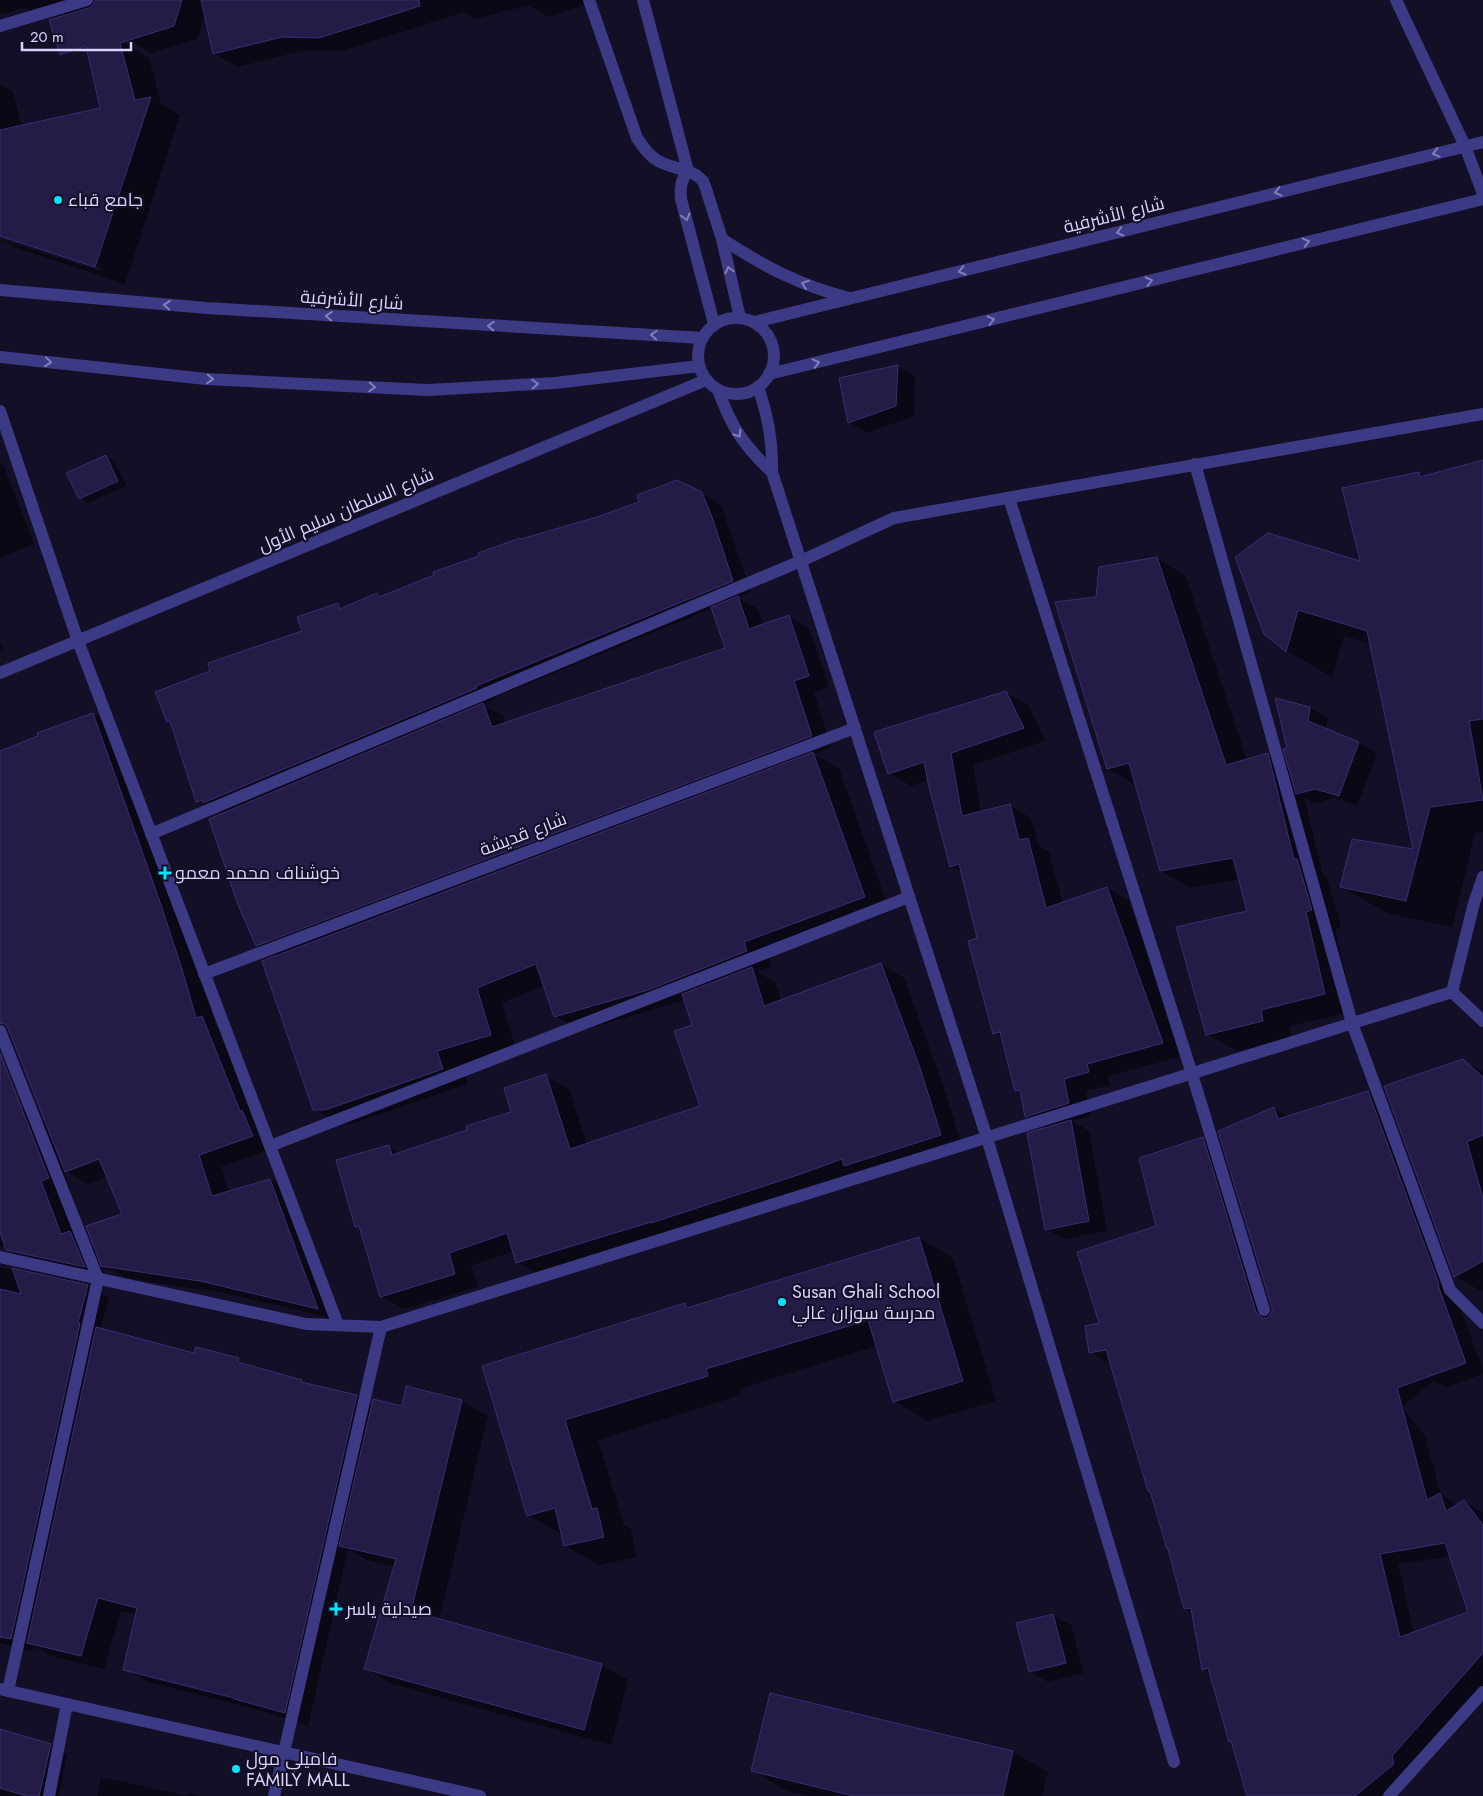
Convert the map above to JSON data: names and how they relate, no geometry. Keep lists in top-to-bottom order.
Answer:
{
  "streets": {
    "street": ["شارع الأشرفية", "شارع السلطان سليم الأول", "شارع قديشة"]
  },
  "crossings": [
    ["شارع الأشرفية", "شارع السلطان سليم الأول"]
  ],
  "places": {
    "other": ["جامع قباء", "Susan Ghali School مدرسة سوزان غالي", "فاميلي مول FAMILY MALL"],
    "health": ["خوشناف محمد معمو", "صيدلية ياسر"]
  },
  "scale_bar": "20 m"
}
